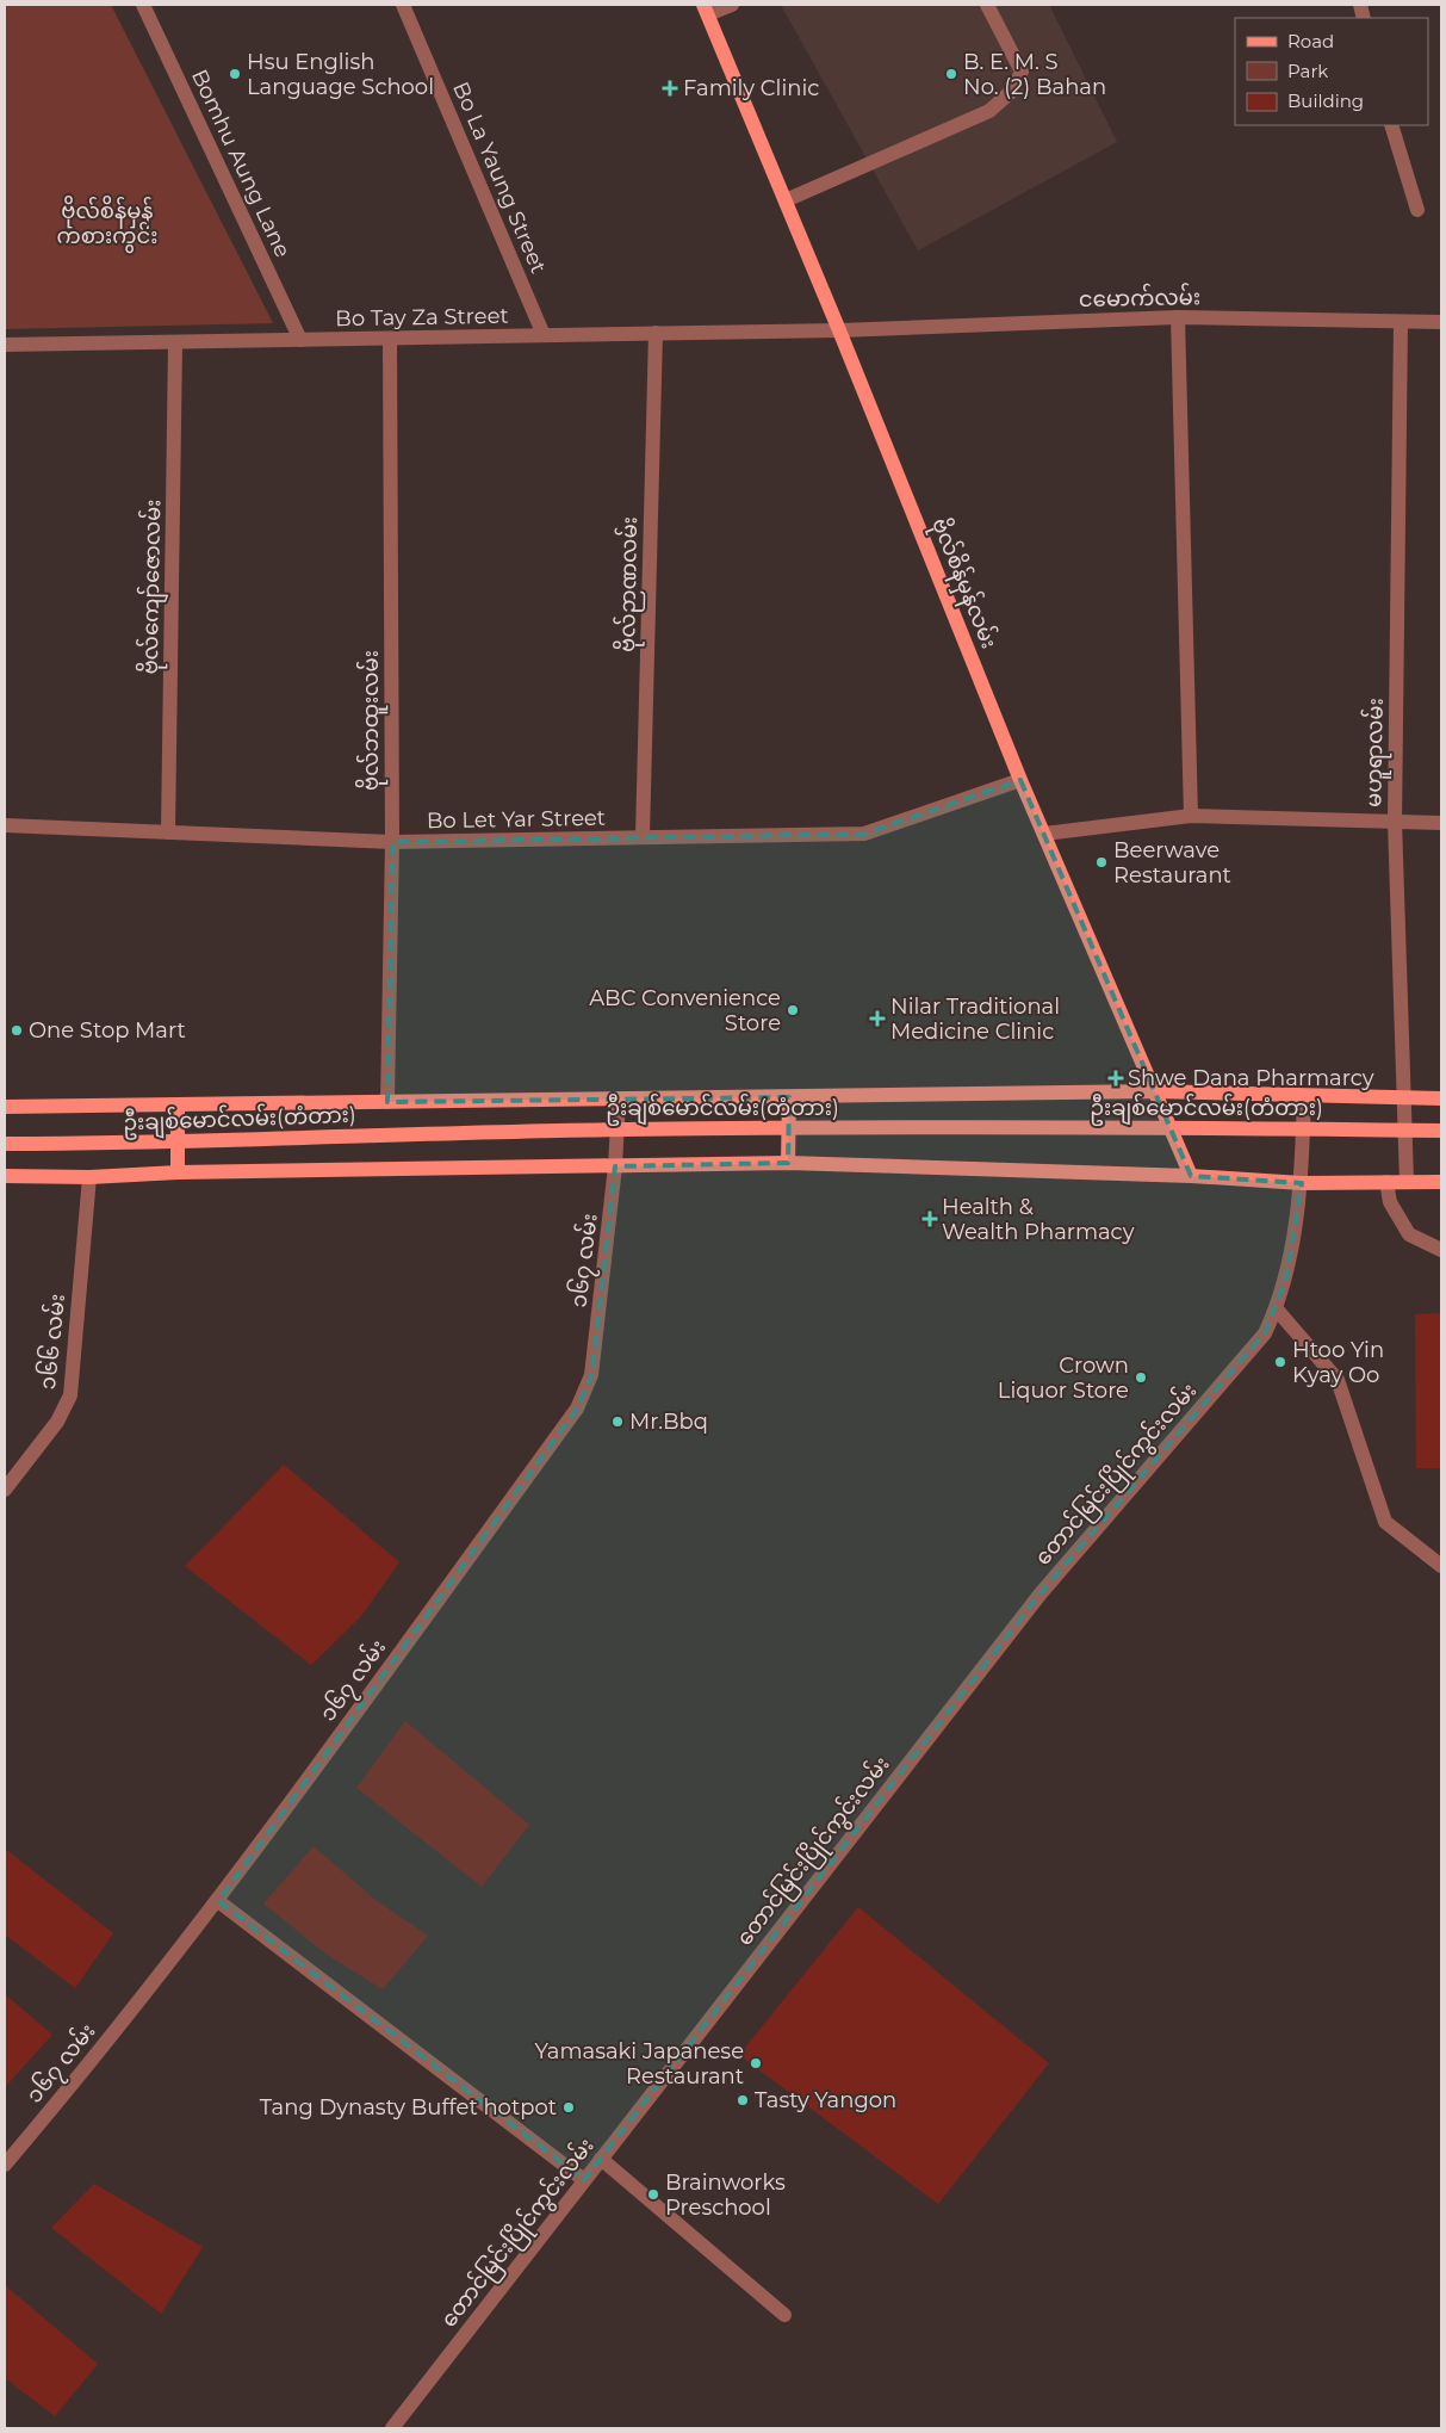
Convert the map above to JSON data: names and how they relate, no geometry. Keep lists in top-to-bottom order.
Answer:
{
  "streets": {
    "main road": ["ဗိုလ်စိန်မှန်လမ်း", "ဦးချစ်မောင်လမ်း(တံတား)"],
    "street": [
      "Bomhu Aung Lane",
      "Bo La Yaung Street",
      "ငမောက်လမ်း",
      "Bo Tay Za Street",
      "ဗိုလ်ဉာဏလမ်း",
      "ဗိုလ်ကျော်ဇောလမ်း",
      "ဗိုလ်ဘထူးလမ်း",
      "မဟူရာလမ်း",
      "Bo Let Yar Street",
      "၁၆၇ လမ်း",
      "၁၆၆ လမ်း",
      "တောင်မြင်းပြိုင်ကွင်းလမ်း"
    ]
  },
  "crossings": [
    ["Bomhu Aung Lane", "Bo Tay Za Street"],
    ["Bo La Yaung Street", "Bo Tay Za Street"],
    ["ငမောက်လမ်း", "Bo Tay Za Street"],
    ["ငမောက်လမ်း", "ဗိုလ်စိန်မှန်လမ်း"],
    ["ငမောက်လမ်း", "မဟူရာလမ်း"],
    ["Bo Tay Za Street", "ဗိုလ်စိန်မှန်လမ်း"],
    ["Bo Tay Za Street", "ဗိုလ်ဉာဏလမ်း"],
    ["Bo Tay Za Street", "ဗိုလ်ကျော်ဇောလမ်း"],
    ["Bo Tay Za Street", "ဗိုလ်ဘထူးလမ်း"],
    ["ဗိုလ်စိန်မှန်လမ်း", "Bo Let Yar Street"],
    ["ဗိုလ်ဉာဏလမ်း", "Bo Let Yar Street"],
    ["ဗိုလ်ကျော်ဇောလမ်း", "Bo Let Yar Street"],
    ["ဗိုလ်ဘထူးလမ်း", "Bo Let Yar Street"]
  ],
  "parks": ["ဗိုလ်စိန်မှန် ကစားကွင်း"],
  "places": {
    "other": [
      "Hsu English Language School",
      "B. E. M. S No. (2) Bahan",
      "Beerwave Restaurant",
      "ABC Convenience Store",
      "One Stop Mart",
      "Htoo Yin Kyay Oo",
      "Crown Liquor Store",
      "Mr.Bbq",
      "Yamasaki Japanese Restaurant",
      "Tasty Yangon",
      "Tang Dynasty Buffet hotpot",
      "Brainworks Preschool"
    ],
    "health": [
      "Family Clinic",
      "Nilar Traditional Medicine Clinic",
      "Shwe Dana Pharmarcy",
      "Health & Wealth Pharmacy"
    ]
  },
  "legend": ["Road", "Park", "Building"]
}
